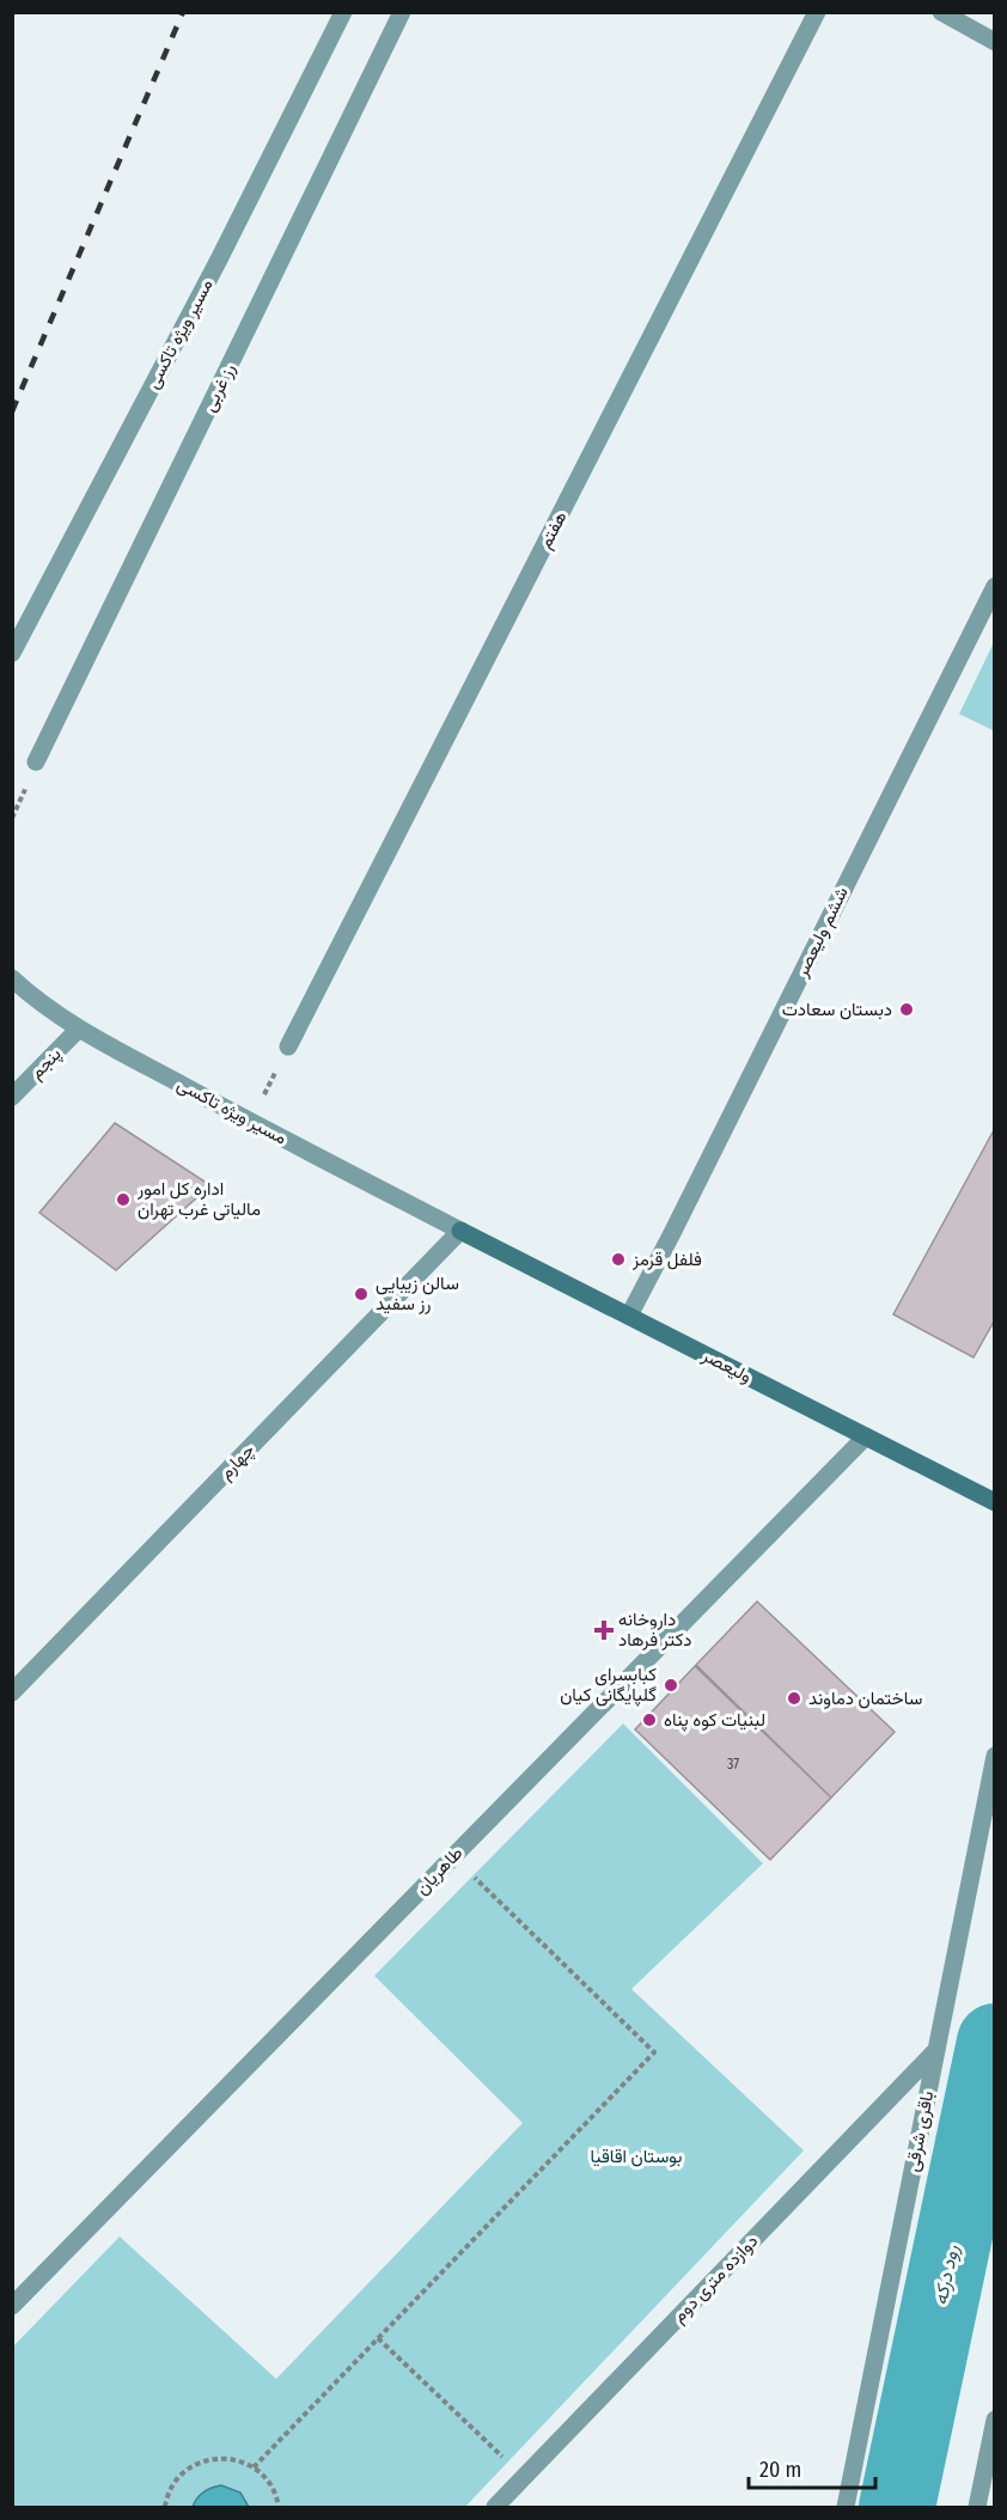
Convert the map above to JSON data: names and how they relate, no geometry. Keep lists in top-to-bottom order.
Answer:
{
  "streets": {
    "main road": ["ولیعصر"],
    "street": [
      "مسیر ویژه تاکسی",
      "رز غربی",
      "هفتم",
      "ششم ولیعصر",
      "پنجم",
      "چهارم",
      "طاهریان",
      "باقری شرقی",
      "دوازده متری دوم"
    ]
  },
  "crossings": [
    ["مسیر ویژه تاکسی", "پنجم"],
    ["مسیر ویژه تاکسی", "ولیعصر"],
    ["مسیر ویژه تاکسی", "چهارم"],
    ["ششم ولیعصر", "ولیعصر"],
    ["ولیعصر", "چهارم"],
    ["ولیعصر", "طاهریان"],
    ["باقری شرقی", "دوازده متری دوم"]
  ],
  "water": ["رود درکه"],
  "parks": ["بوستان اقاقیا"],
  "places": {
    "other": [
      "دبستان سعادت",
      "اداره کل امور مالیاتی غرب تهران",
      "فلفل قرمز",
      "سالن زیبایی رز سفید",
      "کبابسرای گلپایگانی کیان",
      "ساختمان دماوند",
      "لبنیات کوه پناه"
    ],
    "health": ["داروخانه دکتر فرهاد"]
  },
  "house_numbers": ["37"],
  "scale_bar": "20 m"
}
